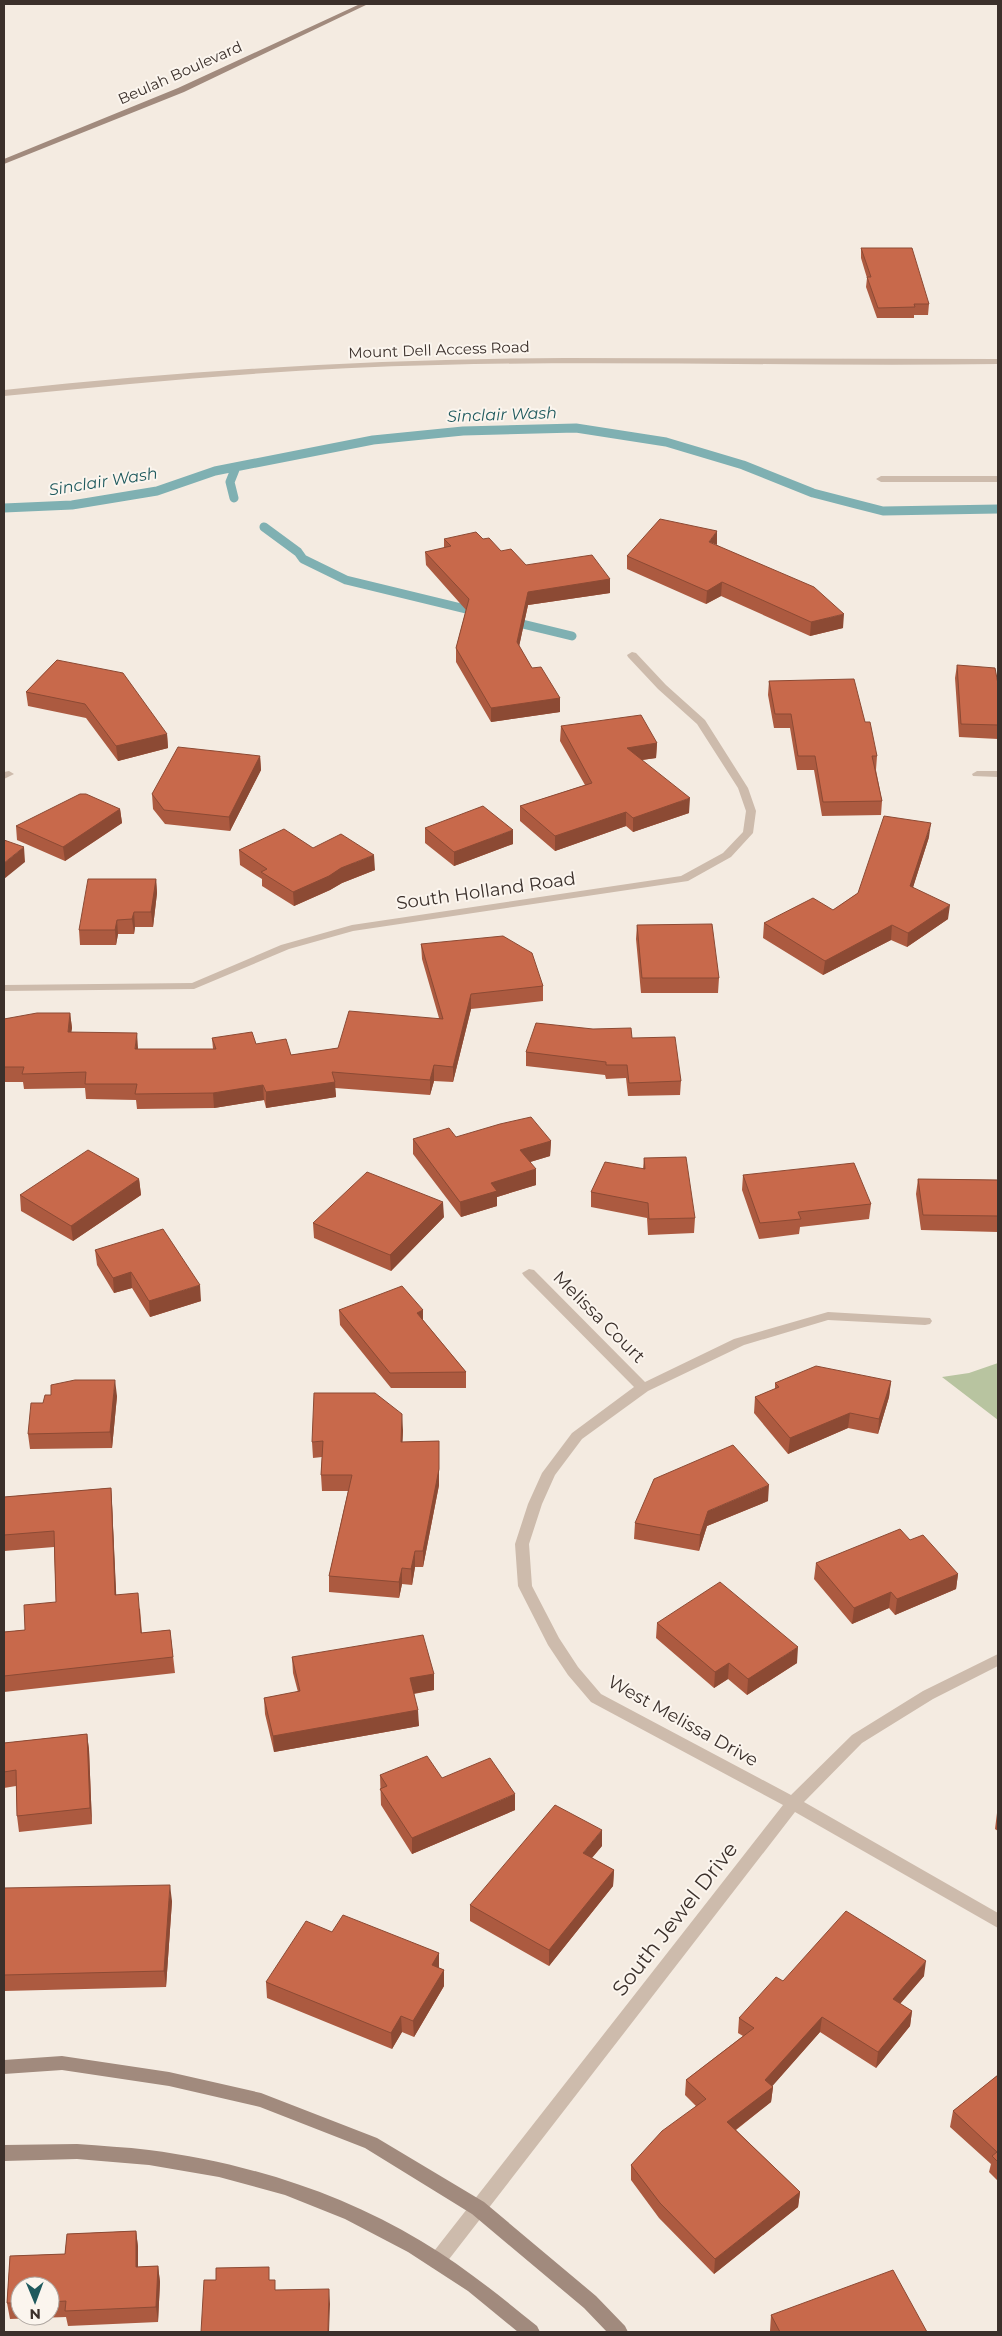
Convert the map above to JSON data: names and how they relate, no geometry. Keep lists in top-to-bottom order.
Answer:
{
  "streets": {
    "main road": ["Beulah Boulevard"],
    "street": [
      "Mount Dell Access Road",
      "South Holland Road",
      "Melissa Court",
      "West Melissa Drive",
      "South Jewel Drive"
    ]
  },
  "crossings": [
    ["Melissa Court", "West Melissa Drive"],
    ["West Melissa Drive", "South Jewel Drive"]
  ],
  "water": ["Sinclair Wash"],
  "north": "bottom"
}
